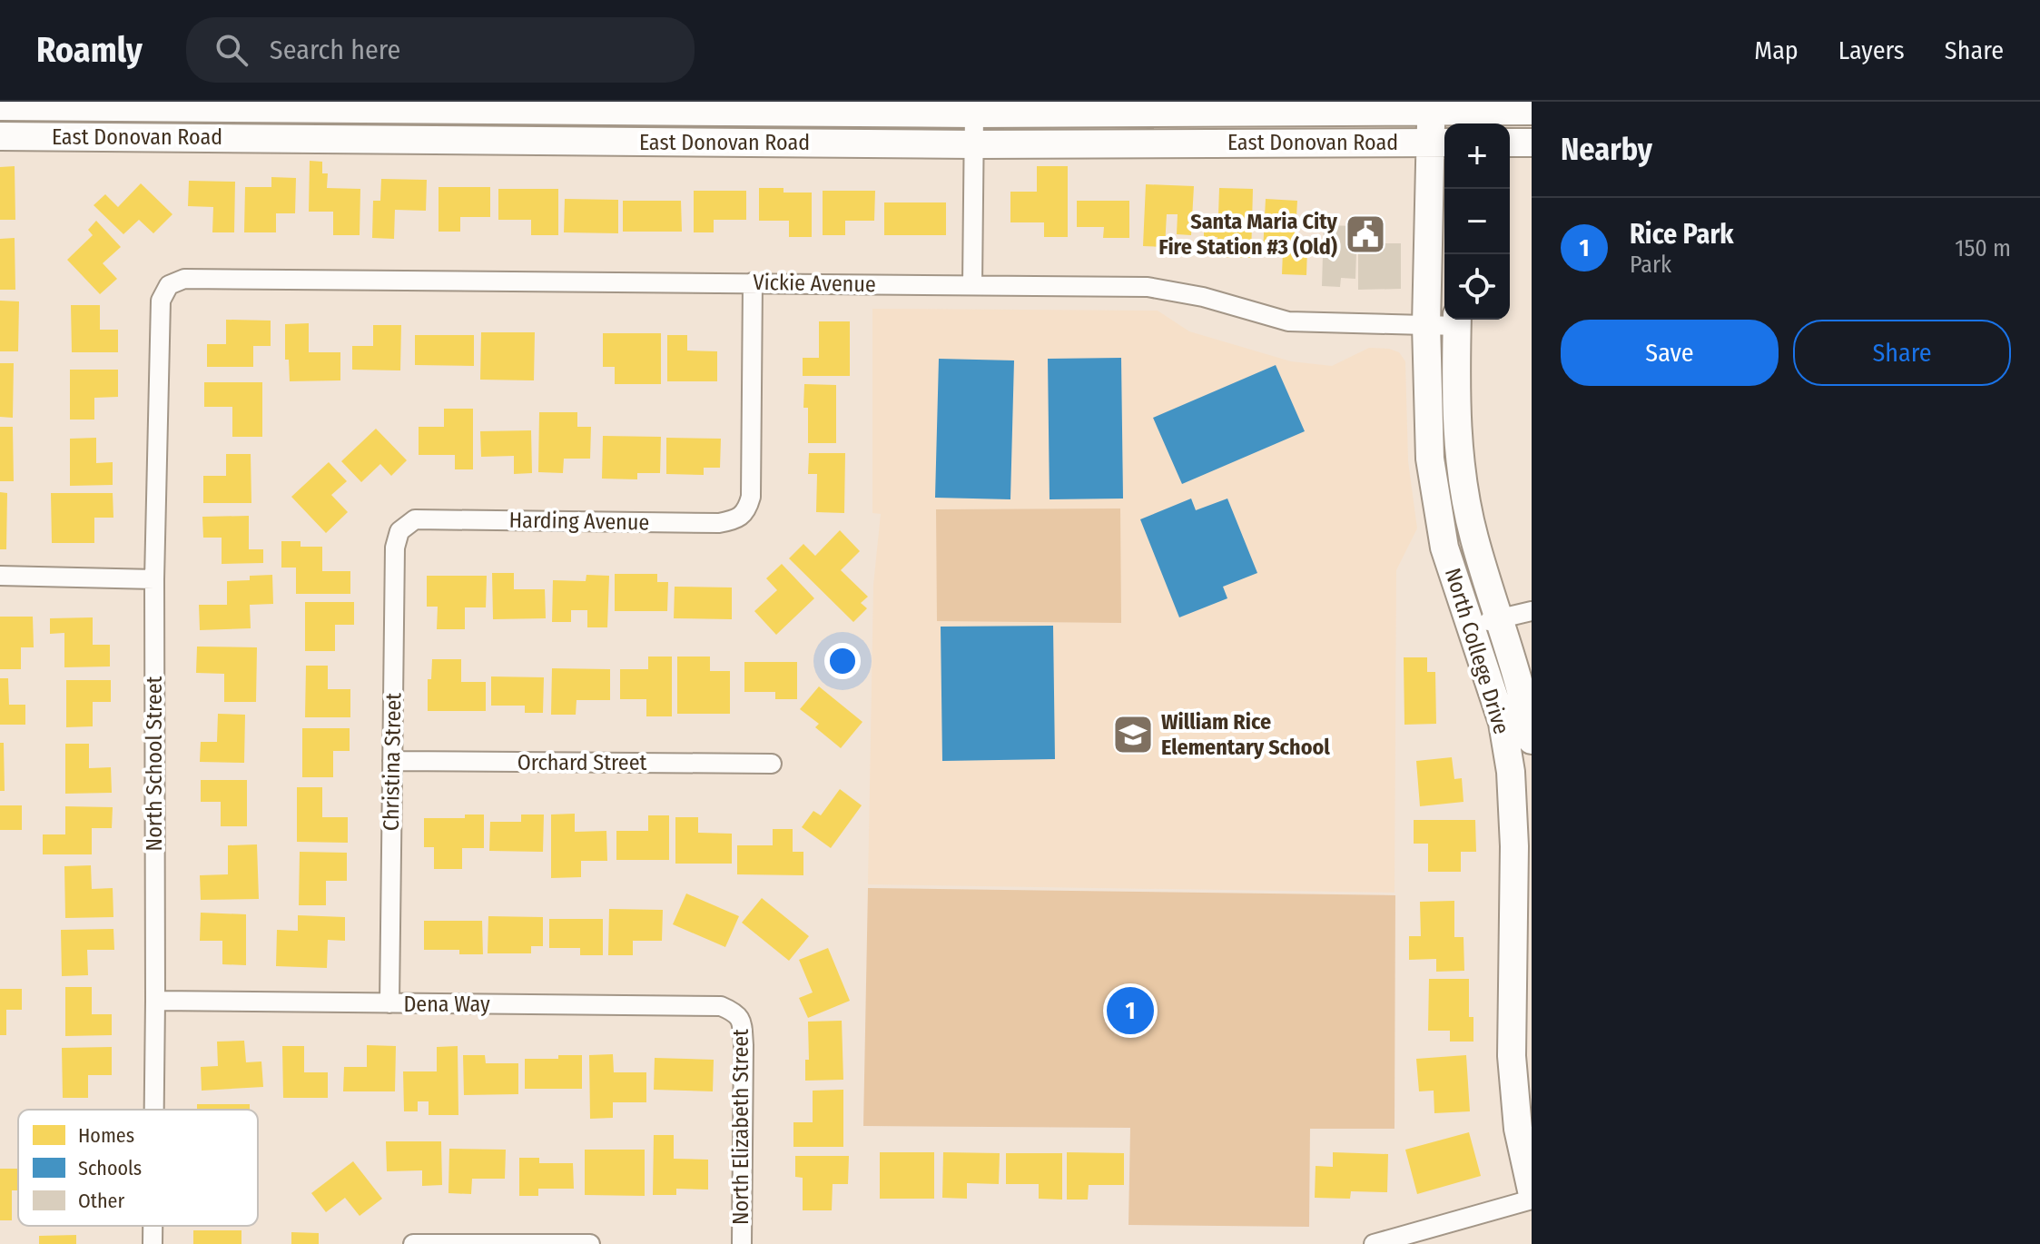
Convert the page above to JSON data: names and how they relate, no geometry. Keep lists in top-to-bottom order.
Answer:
{
  "streets": {
    "main road": ["East Donovan Road", "North College Drive"],
    "street": [
      "Vickie Avenue",
      "Harding Avenue",
      "Christina Street",
      "Orchard Street",
      "North School Street",
      "Dena Way",
      "North Elizabeth Street"
    ]
  },
  "crossings": [
    ["East Donovan Road", "North College Drive"],
    ["Vickie Avenue", "Harding Avenue"],
    ["Vickie Avenue", "North College Drive"],
    ["Vickie Avenue", "North School Street"],
    ["Harding Avenue", "Christina Street"],
    ["Christina Street", "Orchard Street"],
    ["Christina Street", "Dena Way"],
    ["North School Street", "Dena Way"],
    ["Dena Way", "North Elizabeth Street"]
  ],
  "places": {
    "public building": ["Santa Maria City Fire Station #3 (Old)"],
    "school or university": ["William Rice Elementary School"]
  },
  "legend": ["Homes", "Schools", "Other"],
  "page": {
    "header": "Roamly",
    "search": "Search here",
    "nav": ["Map", "Layers", "Share"],
    "heading": "Nearby",
    "map_buttons": ["+", "−"],
    "list": [
      {
        "mark": "1",
        "name": "Rice Park",
        "note": "Park",
        "value": "150 m"
      }
    ],
    "buttons": ["Save", "Share"],
    "pins": "1"
  }
}
